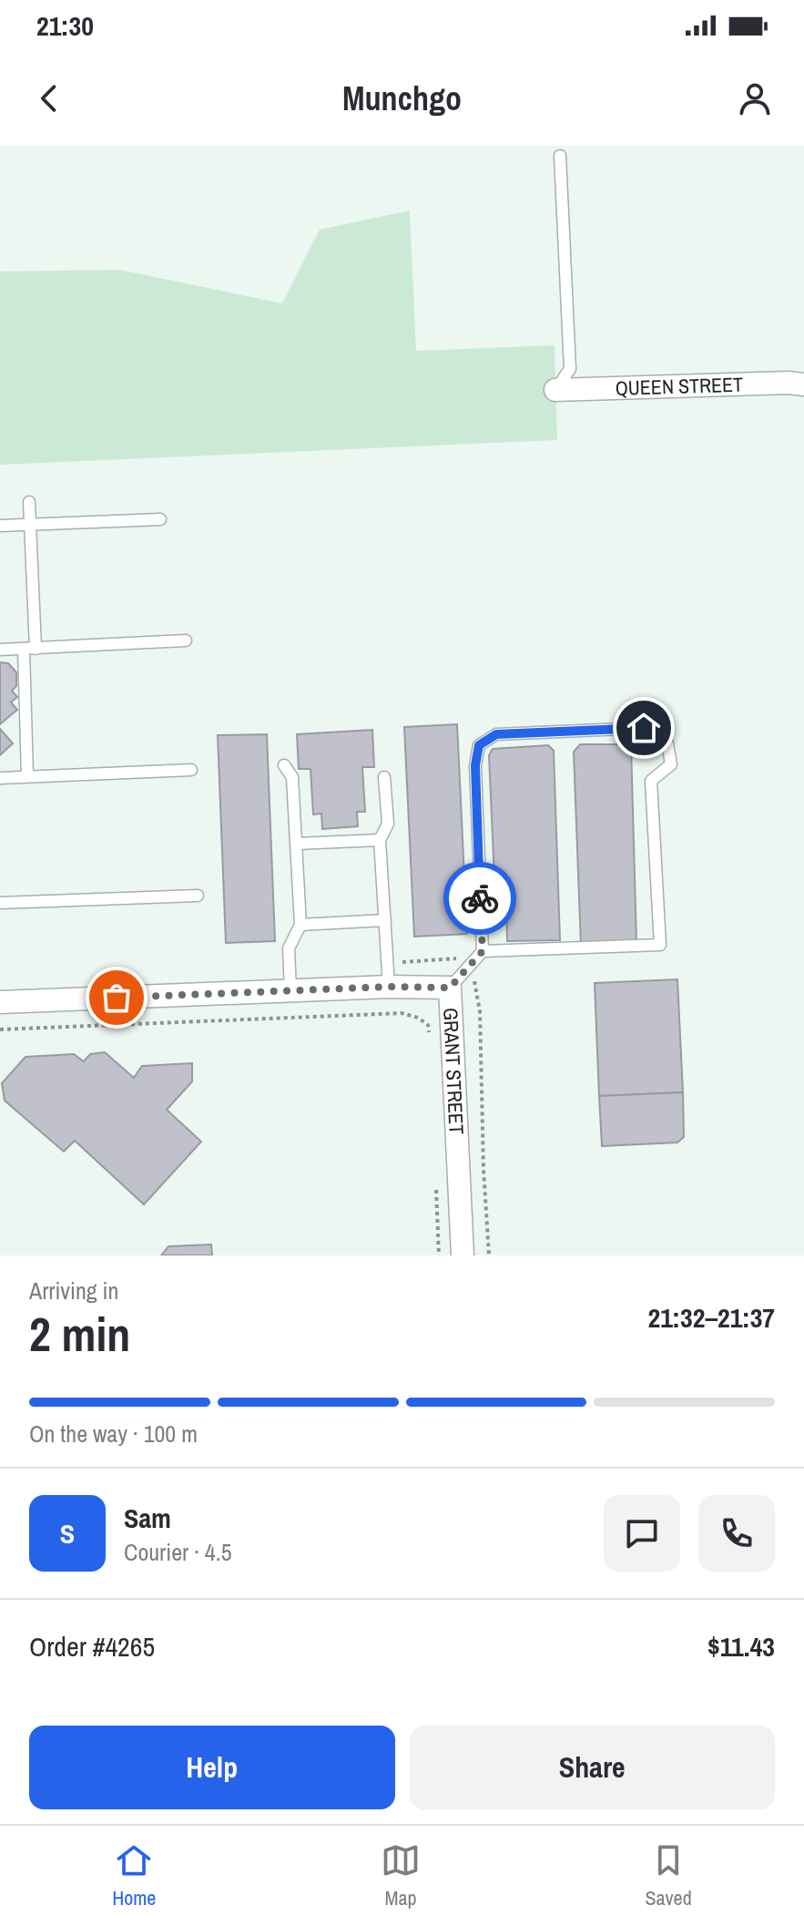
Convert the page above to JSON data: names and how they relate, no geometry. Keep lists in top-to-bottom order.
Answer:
{
  "streets": {
    "street": ["QUEEN STREET", "GRANT STREET"]
  },
  "page": {
    "status": "21:30",
    "header": "Munchgo",
    "heading": ["2 min", "Arriving in", "21:32–21:37"],
    "panel": [
      "Sam",
      "Courier · 4.5",
      "Order #4265",
      "$11.43"
    ],
    "bar": "On the way · 100 m",
    "round": "S",
    "buttons": ["Help", "Share"],
    "tabs": ["Home", "Map", "Saved"]
  }
}
